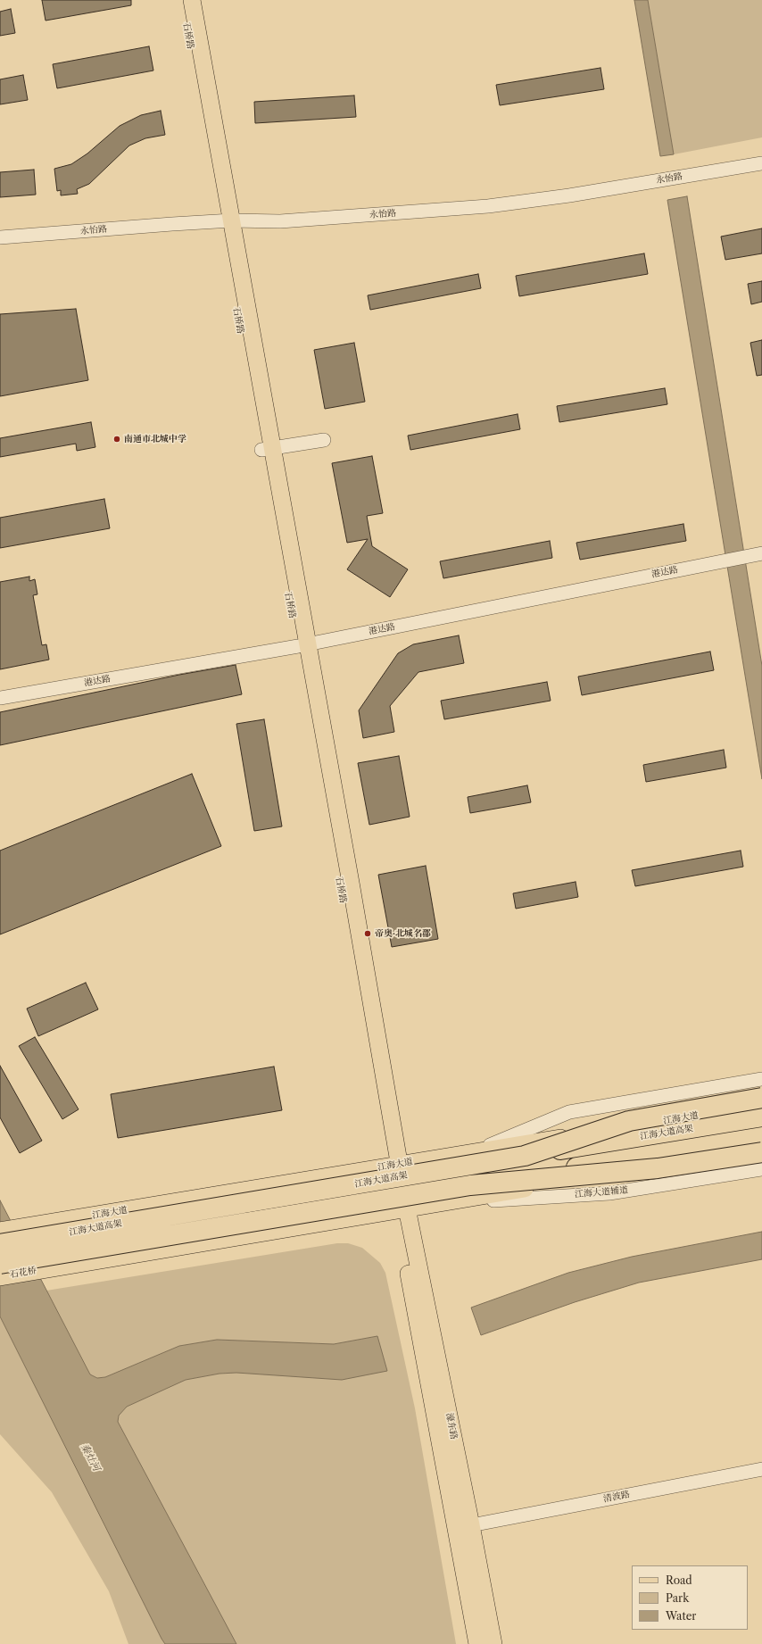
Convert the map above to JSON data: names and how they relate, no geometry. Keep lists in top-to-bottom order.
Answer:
{
  "streets": {
    "highway": ["江海大道高架"],
    "main road": [
      "石桥路",
      "江海大道",
      "石花桥",
      "濠东路"
    ],
    "street": [
      "永怡路",
      "港达路",
      "江海大道辅道",
      "清波路"
    ]
  },
  "crossings": [
    ["石桥路", "永怡路"],
    ["石桥路", "港达路"],
    ["石桥路", "江海大道"],
    ["石桥路", "石花桥"],
    ["石桥路", "濠东路"],
    ["石花桥", "濠东路"],
    ["濠东路", "清波路"]
  ],
  "water": ["秦灶河"],
  "places": ["南通市北城中学", "帝奥·北城名郡"],
  "legend": ["Road", "Park", "Water"]
}
